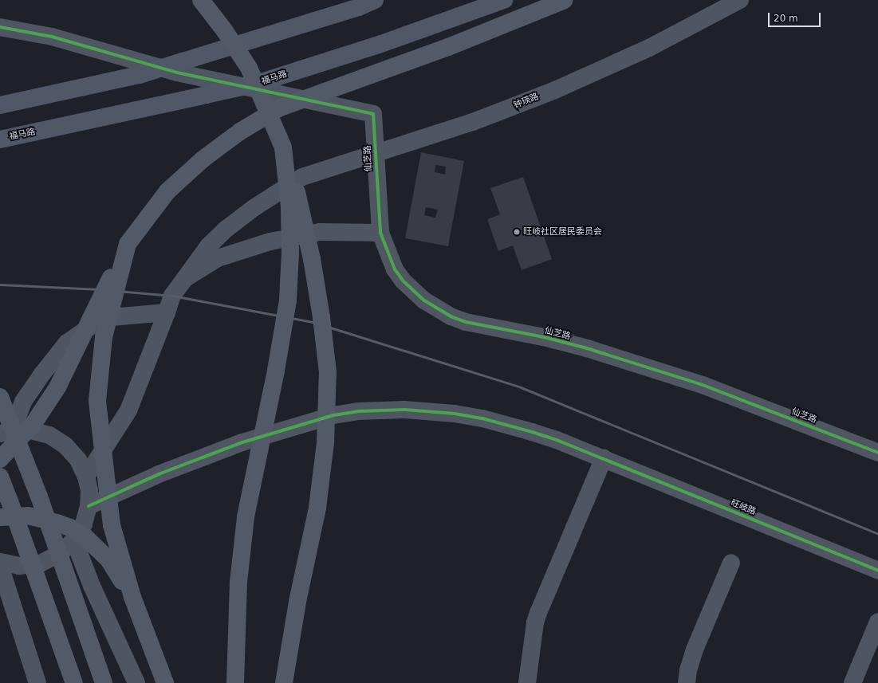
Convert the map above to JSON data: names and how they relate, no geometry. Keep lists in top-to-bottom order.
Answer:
{
  "streets": {
    "main road": ["福马路"],
    "street": ["钟瑛路", "仙芝路", "旺岐路"]
  },
  "places": ["旺岐社区居民委员会"],
  "scale_bar": "20 m"
}
